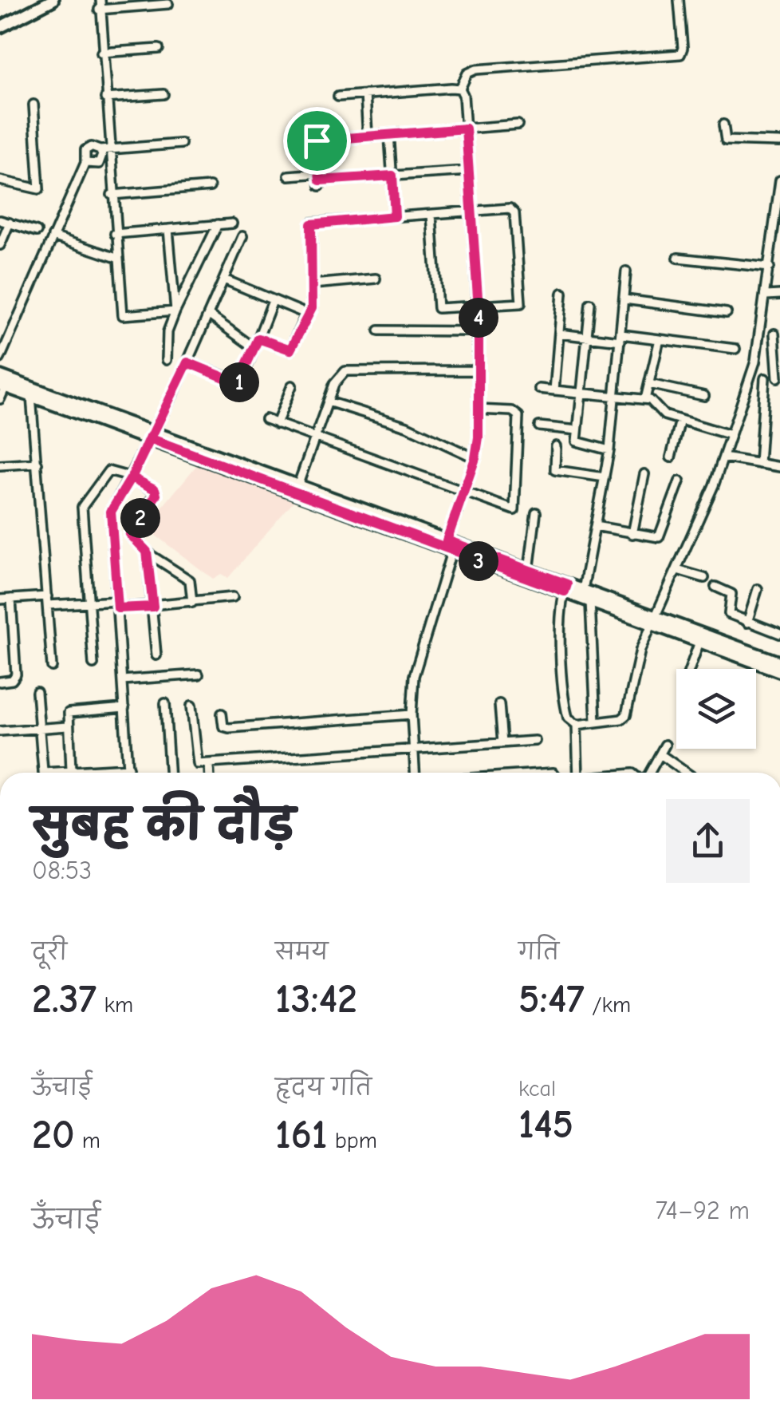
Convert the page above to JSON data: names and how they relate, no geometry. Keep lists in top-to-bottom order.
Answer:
{
  "page": {
    "pins": [
      "4",
      "1",
      "2",
      "3"
    ],
    "heading": ["सुबह की दौड़", "08:53"],
    "stats": [
      ["दूरी", "2.37 km"],
      ["समय", "13:42"],
      ["गति", "5:47 /km"],
      ["ऊँचाई", "20 m"],
      ["हृदय गति", "161 bpm"],
      ["kcal", "145"]
    ],
    "chart": ["ऊँचाई", "74–92 m"]
  }
}
